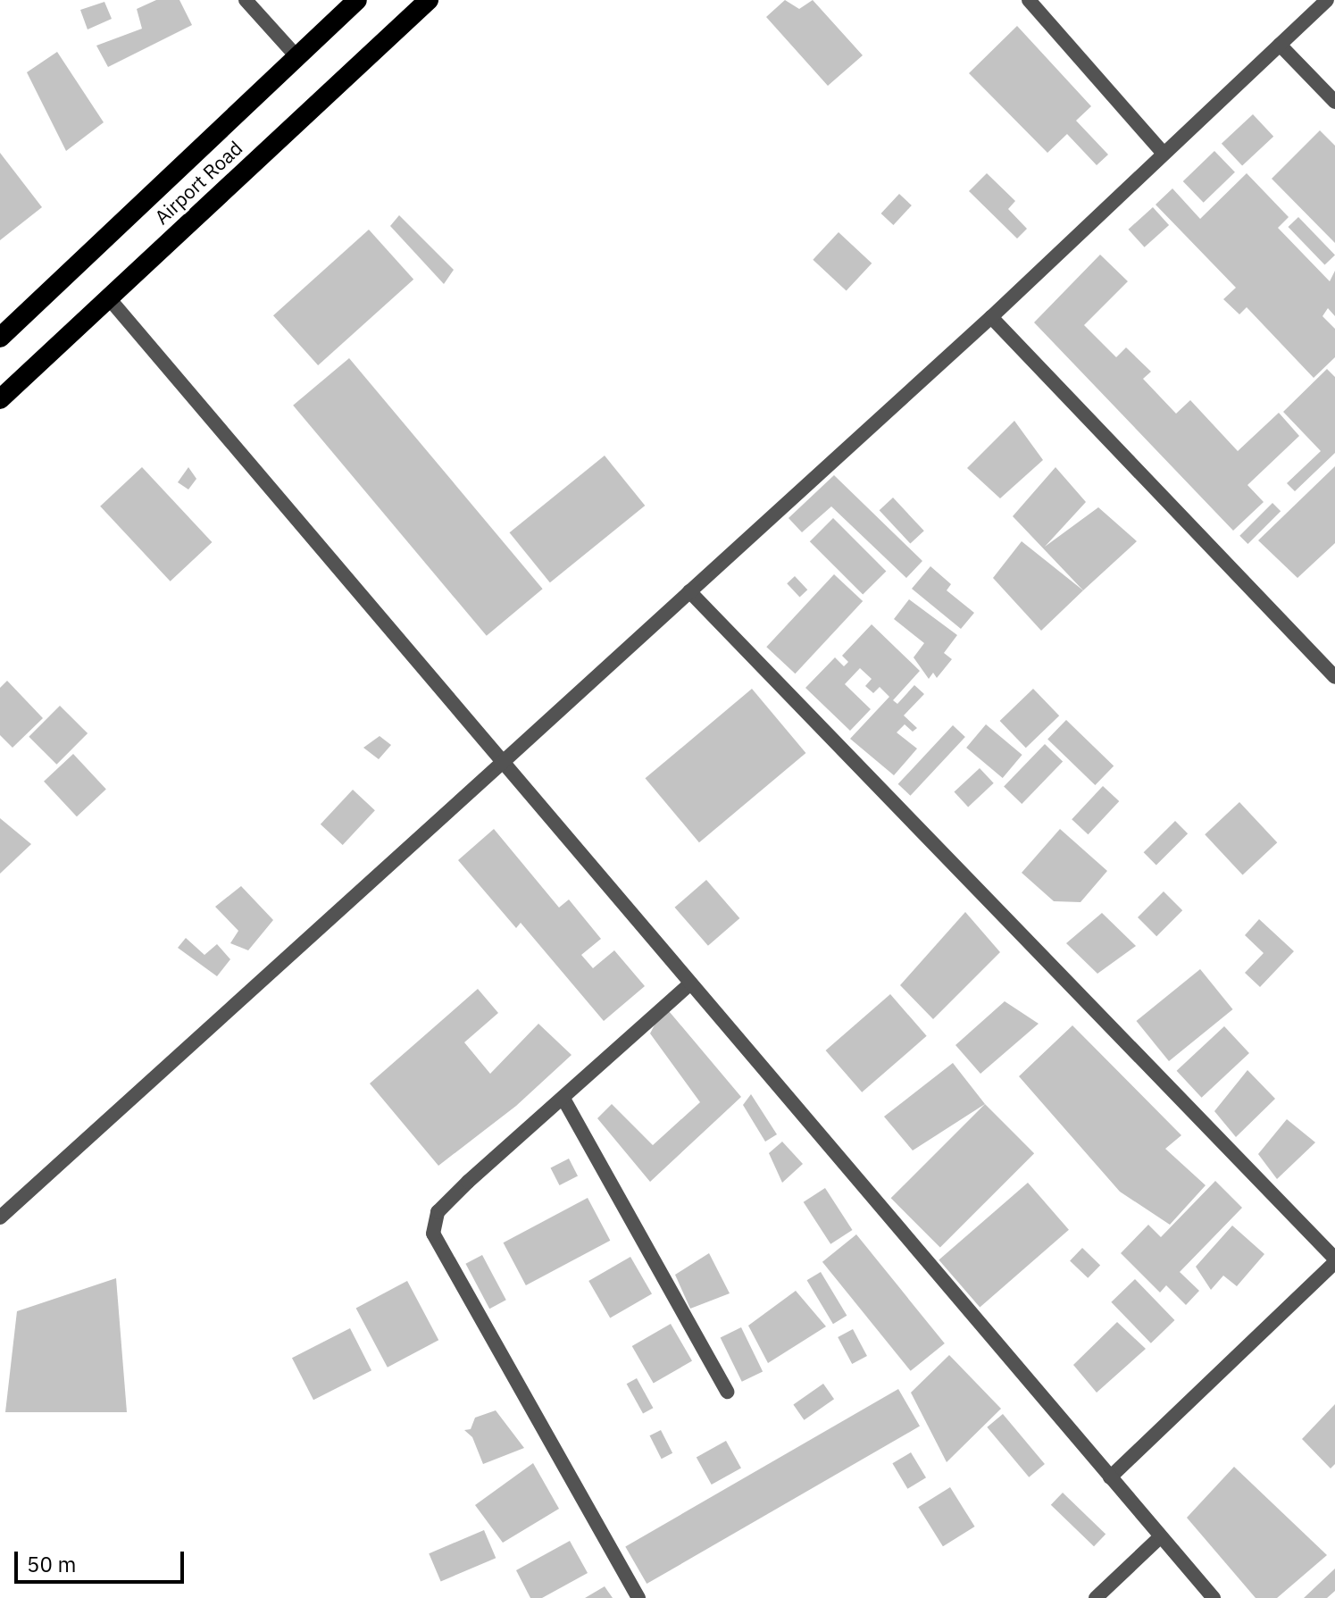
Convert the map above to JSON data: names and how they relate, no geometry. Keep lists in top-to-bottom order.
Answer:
{
  "streets": {
    "highway": ["Airport Road"]
  },
  "scale_bar": "50 m"
}
